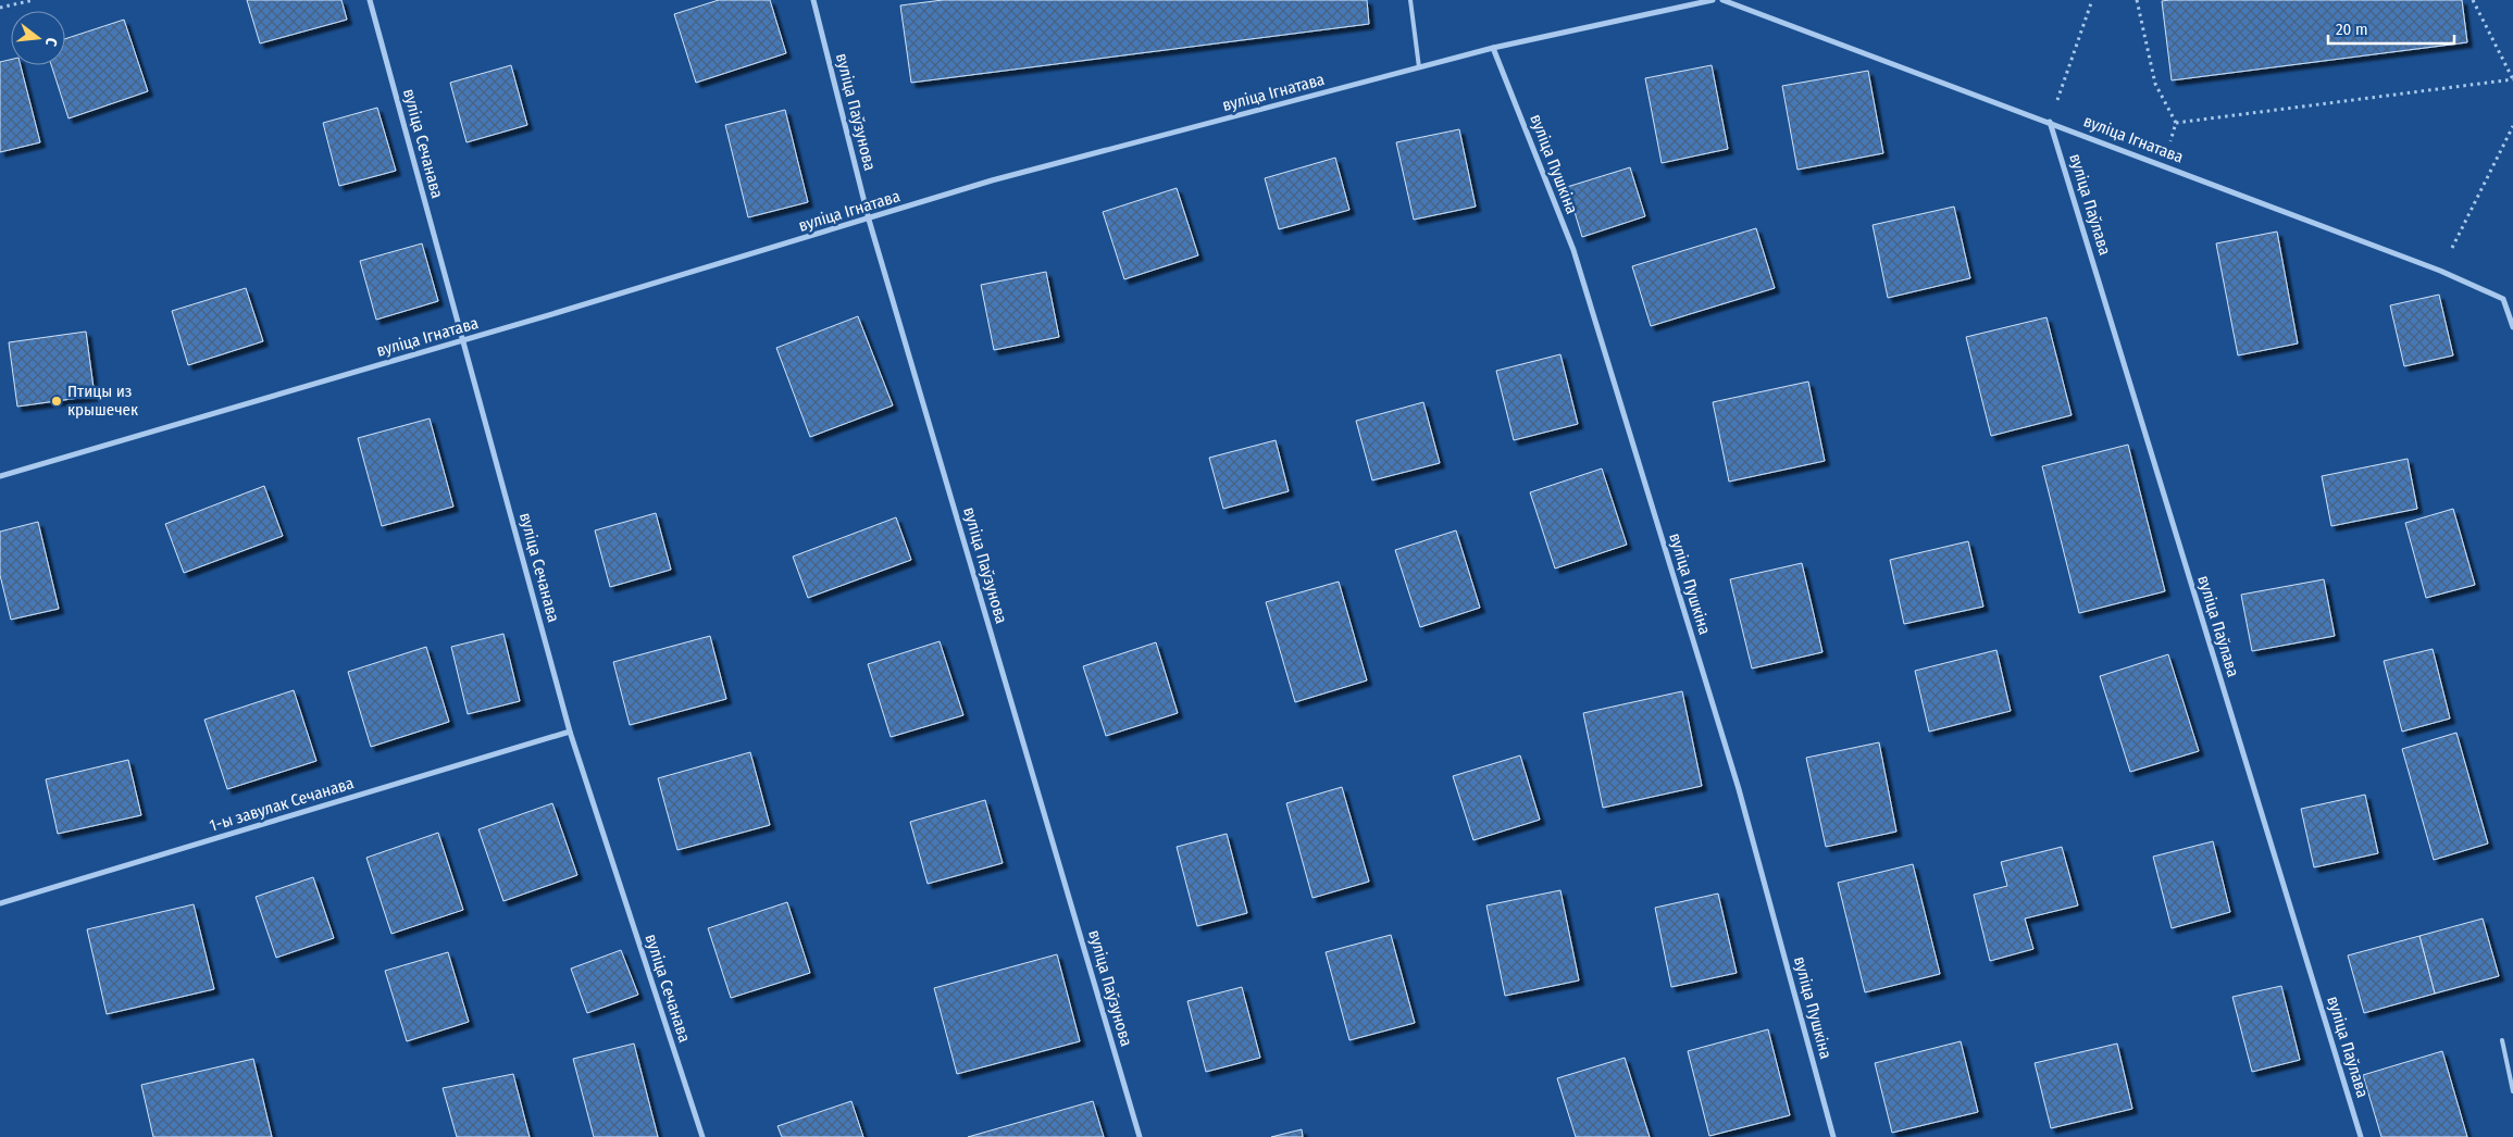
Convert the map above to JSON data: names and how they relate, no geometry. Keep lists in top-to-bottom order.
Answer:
{
  "streets": {
    "street": [
      "вуліца Ігнатава",
      "вуліца Паўзунова",
      "вуліца Сечанава",
      "вуліца Пушкіна",
      "вуліца Паўлава",
      "1-ы завулак Сечанава"
    ]
  },
  "crossings": [
    ["вуліца Ігнатава", "вуліца Паўзунова"],
    ["вуліца Ігнатава", "вуліца Сечанава"],
    ["вуліца Ігнатава", "вуліца Пушкіна"],
    ["вуліца Ігнатава", "вуліца Паўлава"],
    ["вуліца Сечанава", "1-ы завулак Сечанава"]
  ],
  "places": ["Птицы из крышечек"],
  "scale_bar": "20 m",
  "north": "right"
}
